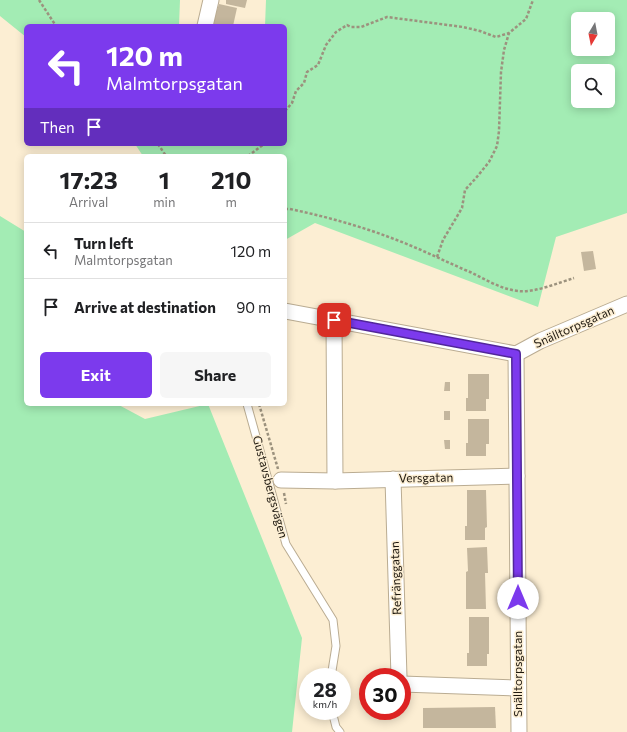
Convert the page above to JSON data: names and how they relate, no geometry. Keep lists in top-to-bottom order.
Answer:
{
  "streets": {
    "street": ["Snälltorpsgatan", "Versgatan", "Refränggatan"],
    "lane": ["Gustavsbergsvägen"]
  },
  "crossings": [
    ["Snälltorpsgatan", "Versgatan"],
    ["Versgatan", "Refränggatan"]
  ],
  "north": "bottom",
  "page": {
    "turn": ["120 m", "Malmtorpsgatan"],
    "then": "Then",
    "eta": [
      "17:23",
      "Arrival",
      "1",
      "min",
      "210",
      "m"
    ],
    "list": [
      {
        "name": "Turn left",
        "note": "Malmtorpsgatan",
        "value": "120 m"
      },
      {
        "name": "Arrive at destination",
        "value": "90 m"
      }
    ],
    "buttons": ["Exit", "Share"],
    "speed": "28 km/h",
    "limit": "30"
  }
}
